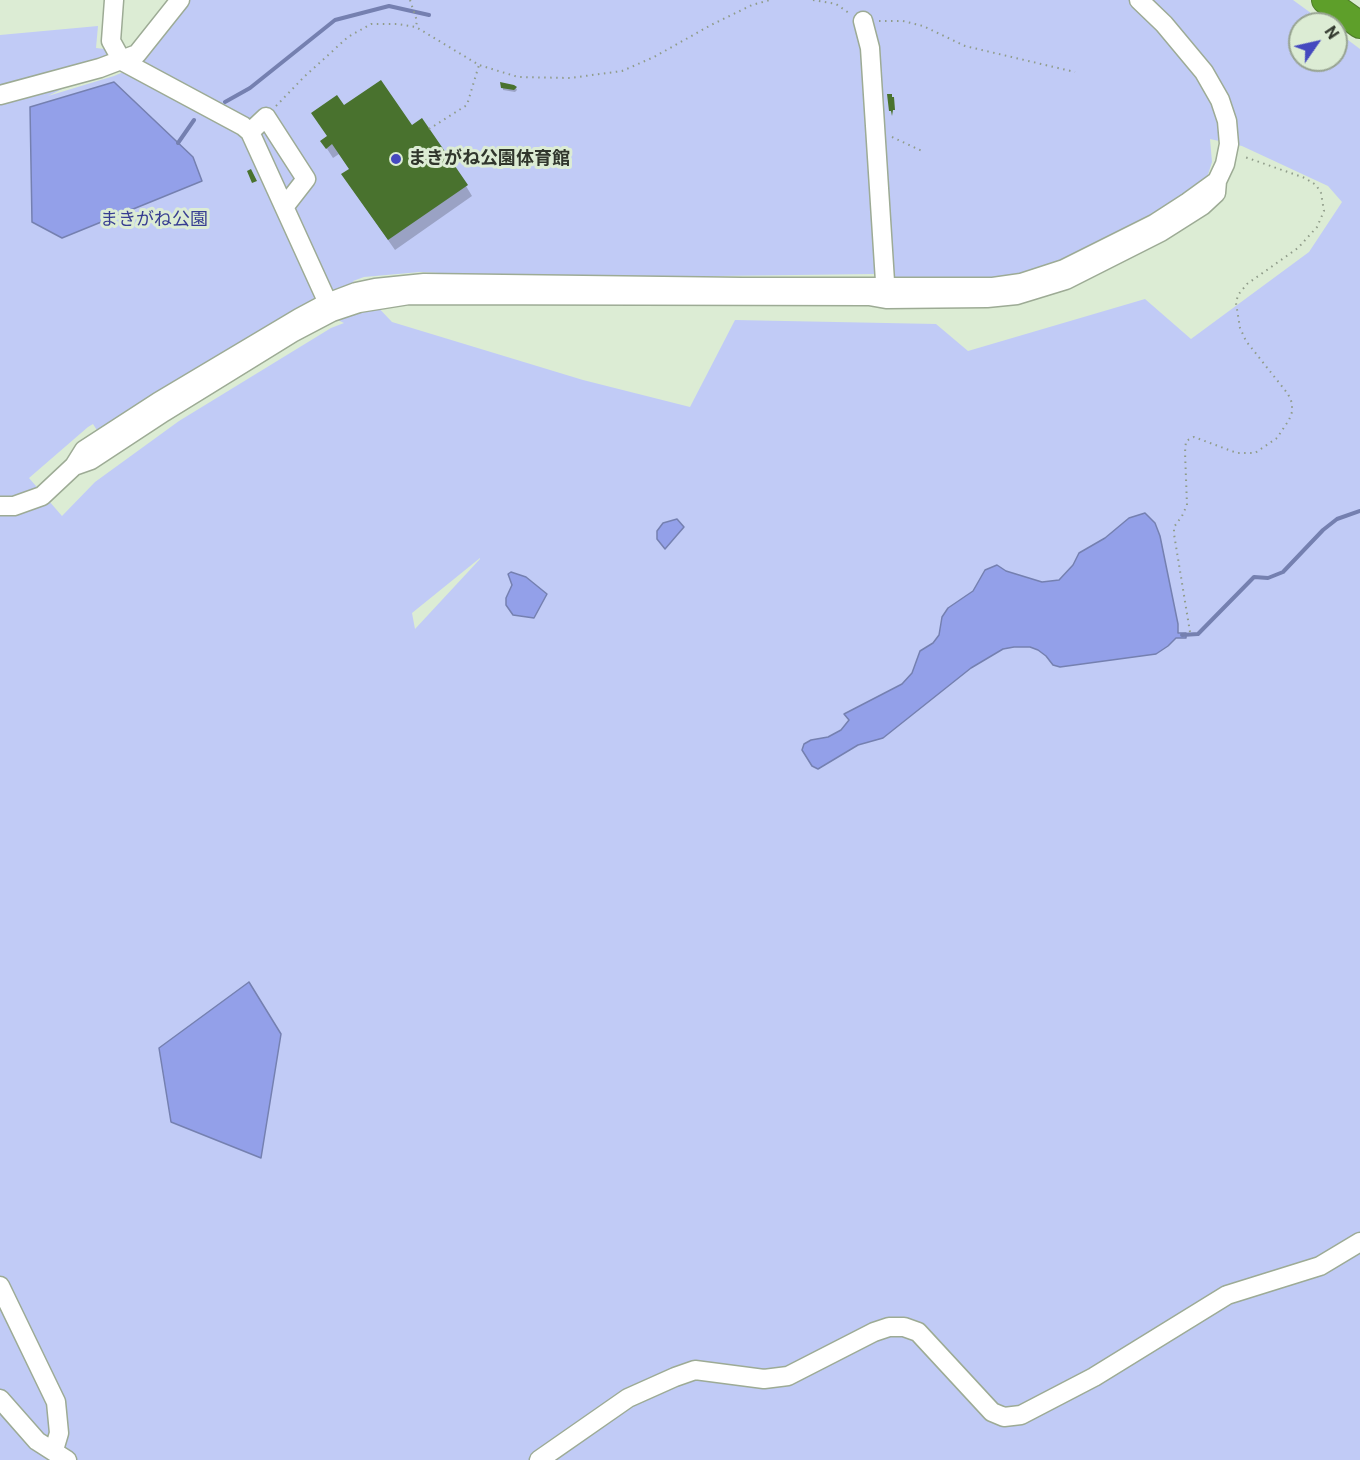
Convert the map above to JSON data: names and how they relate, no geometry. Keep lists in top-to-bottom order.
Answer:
{
  "parks": ["まきがね公園"],
  "places": ["まきがね公園体育館"],
  "north": "top right"
}
